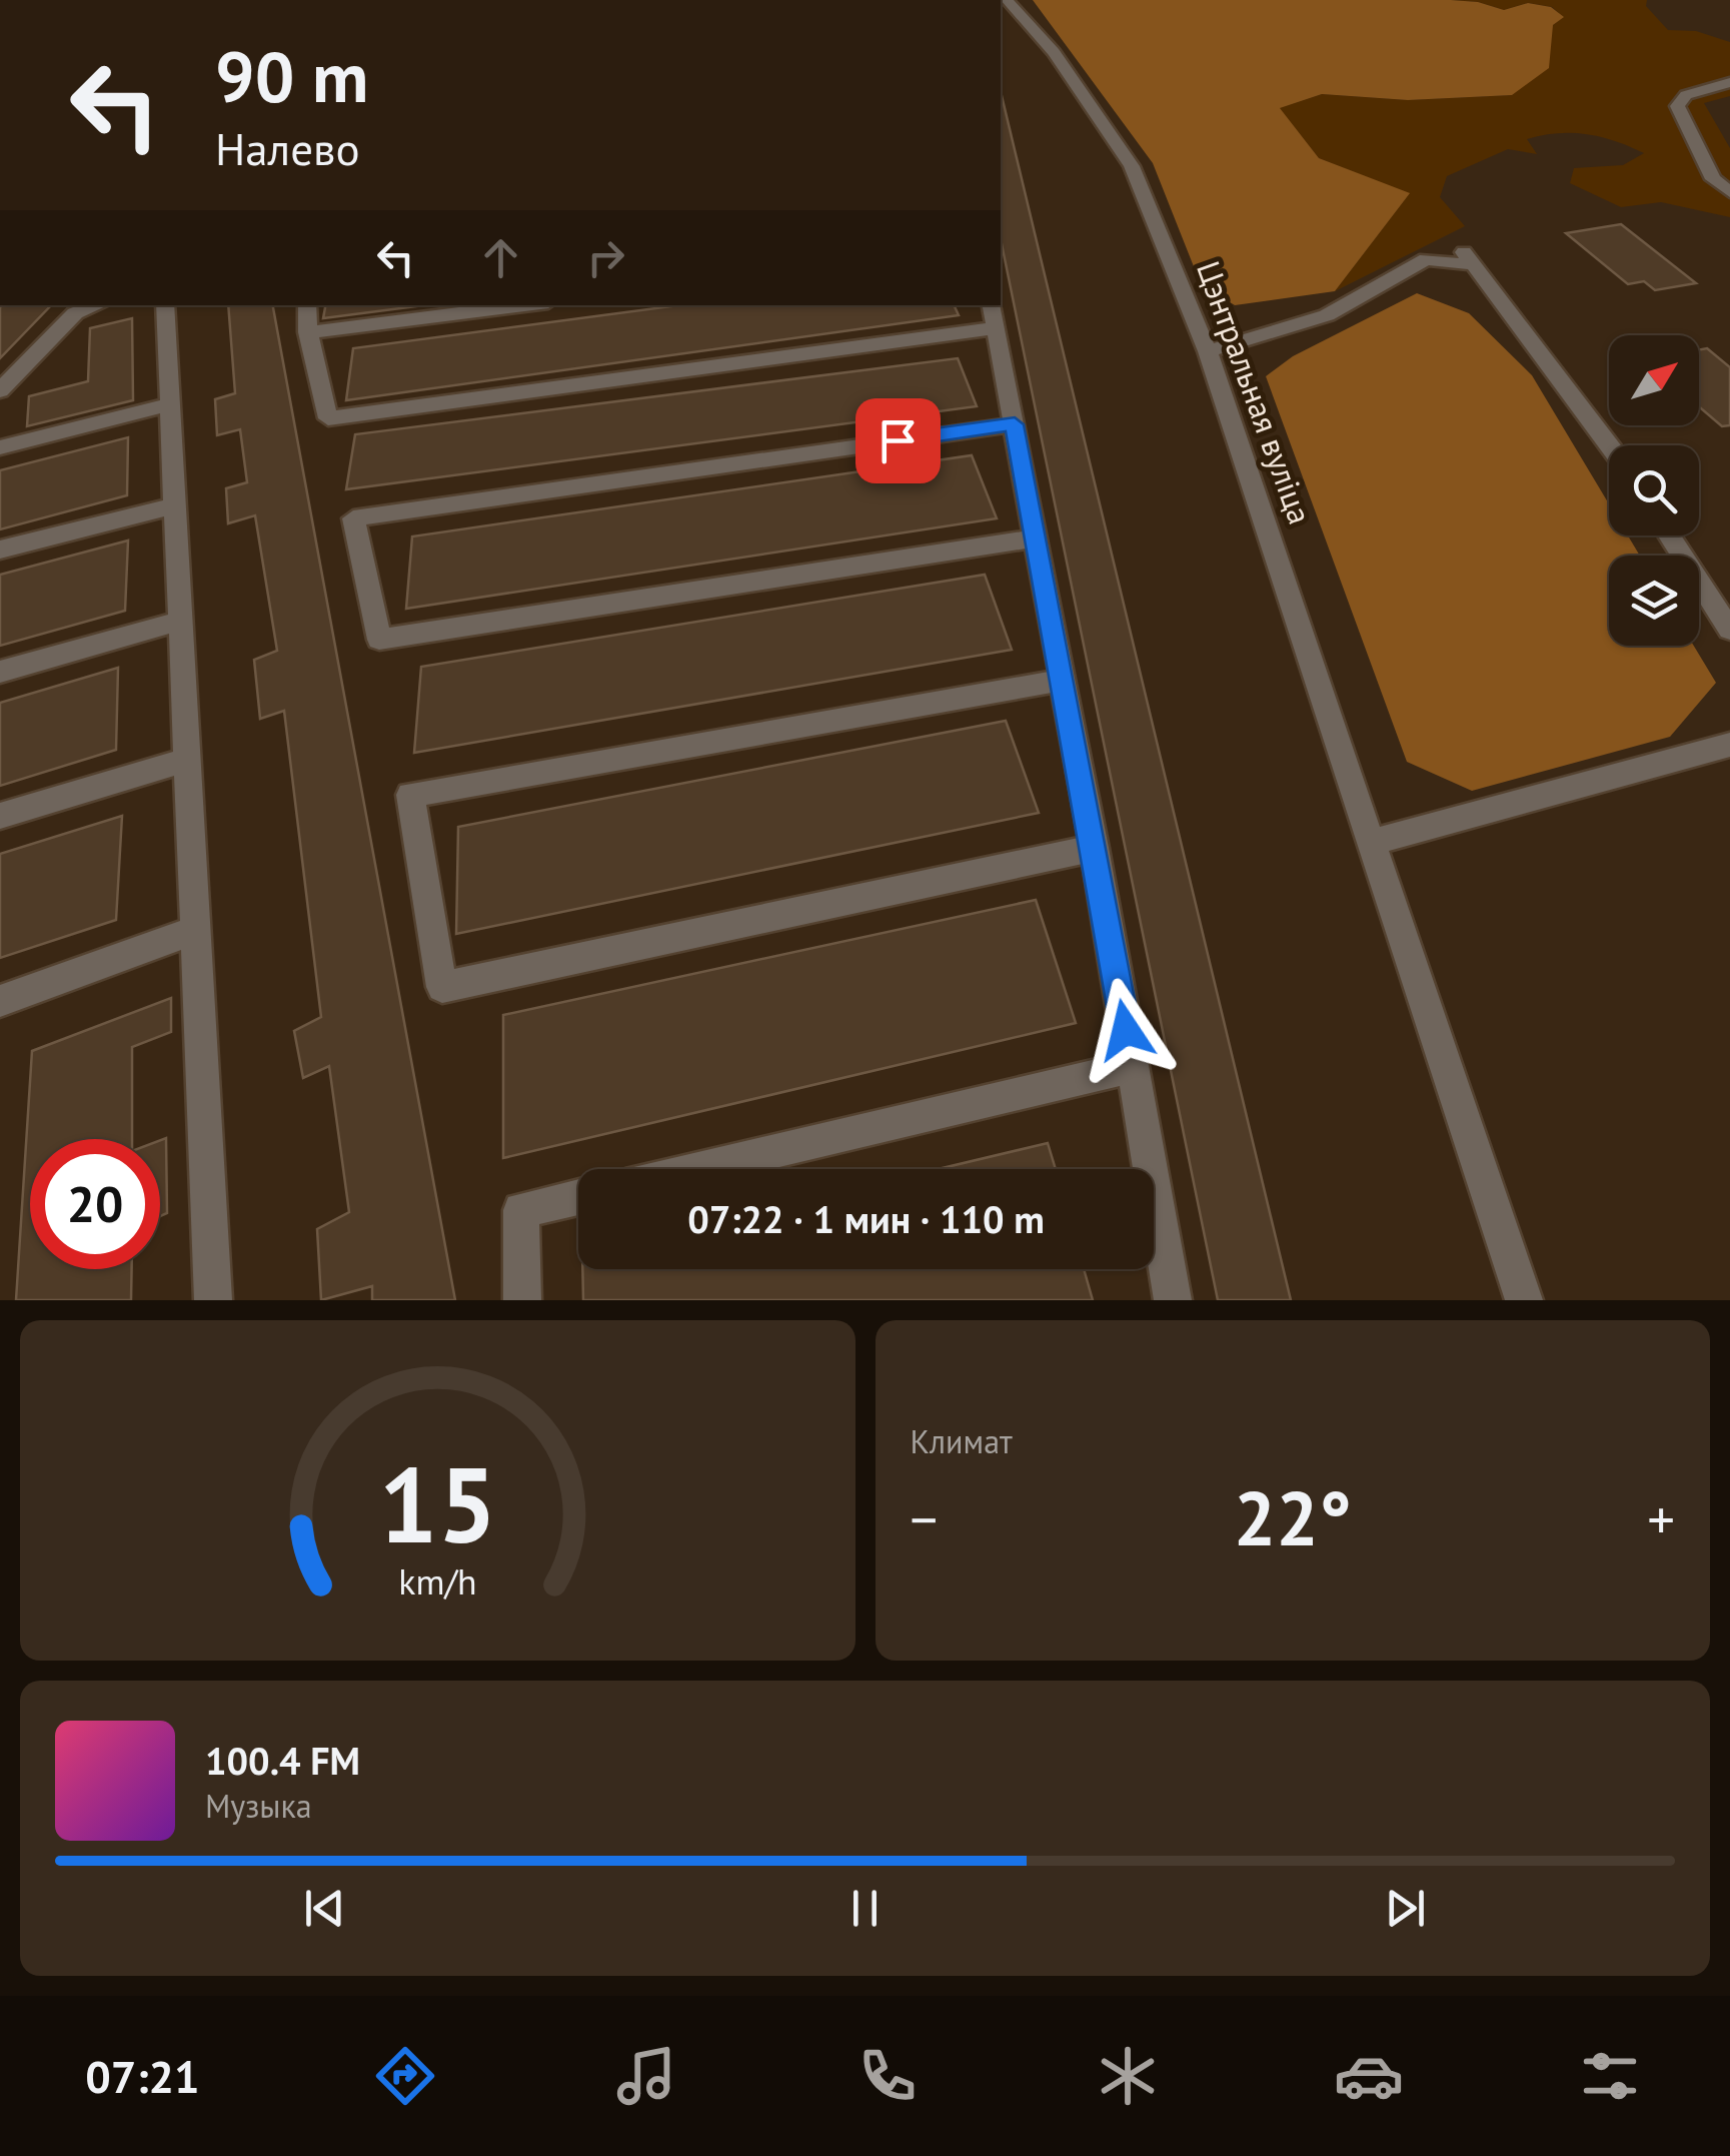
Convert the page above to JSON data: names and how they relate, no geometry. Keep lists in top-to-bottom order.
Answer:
{
  "streets": {
    "street": ["Цэнтральная вуліца"]
  },
  "north": "top right",
  "page": {
    "turn": ["90 m", "Налево"],
    "limit": "20",
    "trip": "07:22 · 1 мин · 110 m",
    "tile": "Климат",
    "heat": ["−", "22°", "+"],
    "song": ["100.4 FM", "Музыка"],
    "tabs": "07:21",
    "gauge": ["15", "km/h"]
  }
}
